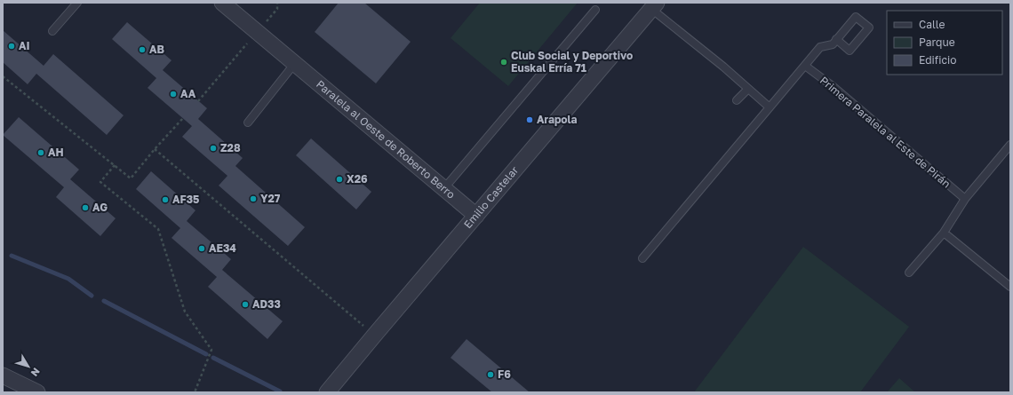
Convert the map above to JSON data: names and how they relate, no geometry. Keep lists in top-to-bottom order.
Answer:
{
  "streets": {
    "street": ["Paralela al Oeste de Roberto Berro", "Emilio Castelar"],
    "lane": ["Primera Paralela al Este de Pirán"]
  },
  "crossings": [
    ["Paralela al Oeste de Roberto Berro", "Emilio Castelar"]
  ],
  "places": [
    "AI",
    "AB",
    "Club Social y Deportivo Euskal Erría 71",
    "AA",
    "Arapola",
    "Z28",
    "AH",
    "X26",
    "Y27",
    "AF35",
    "AG",
    "AE34",
    "AD33",
    "F6"
  ],
  "legend": ["Calle", "Parque", "Edificio"],
  "north": "bottom right"
}
